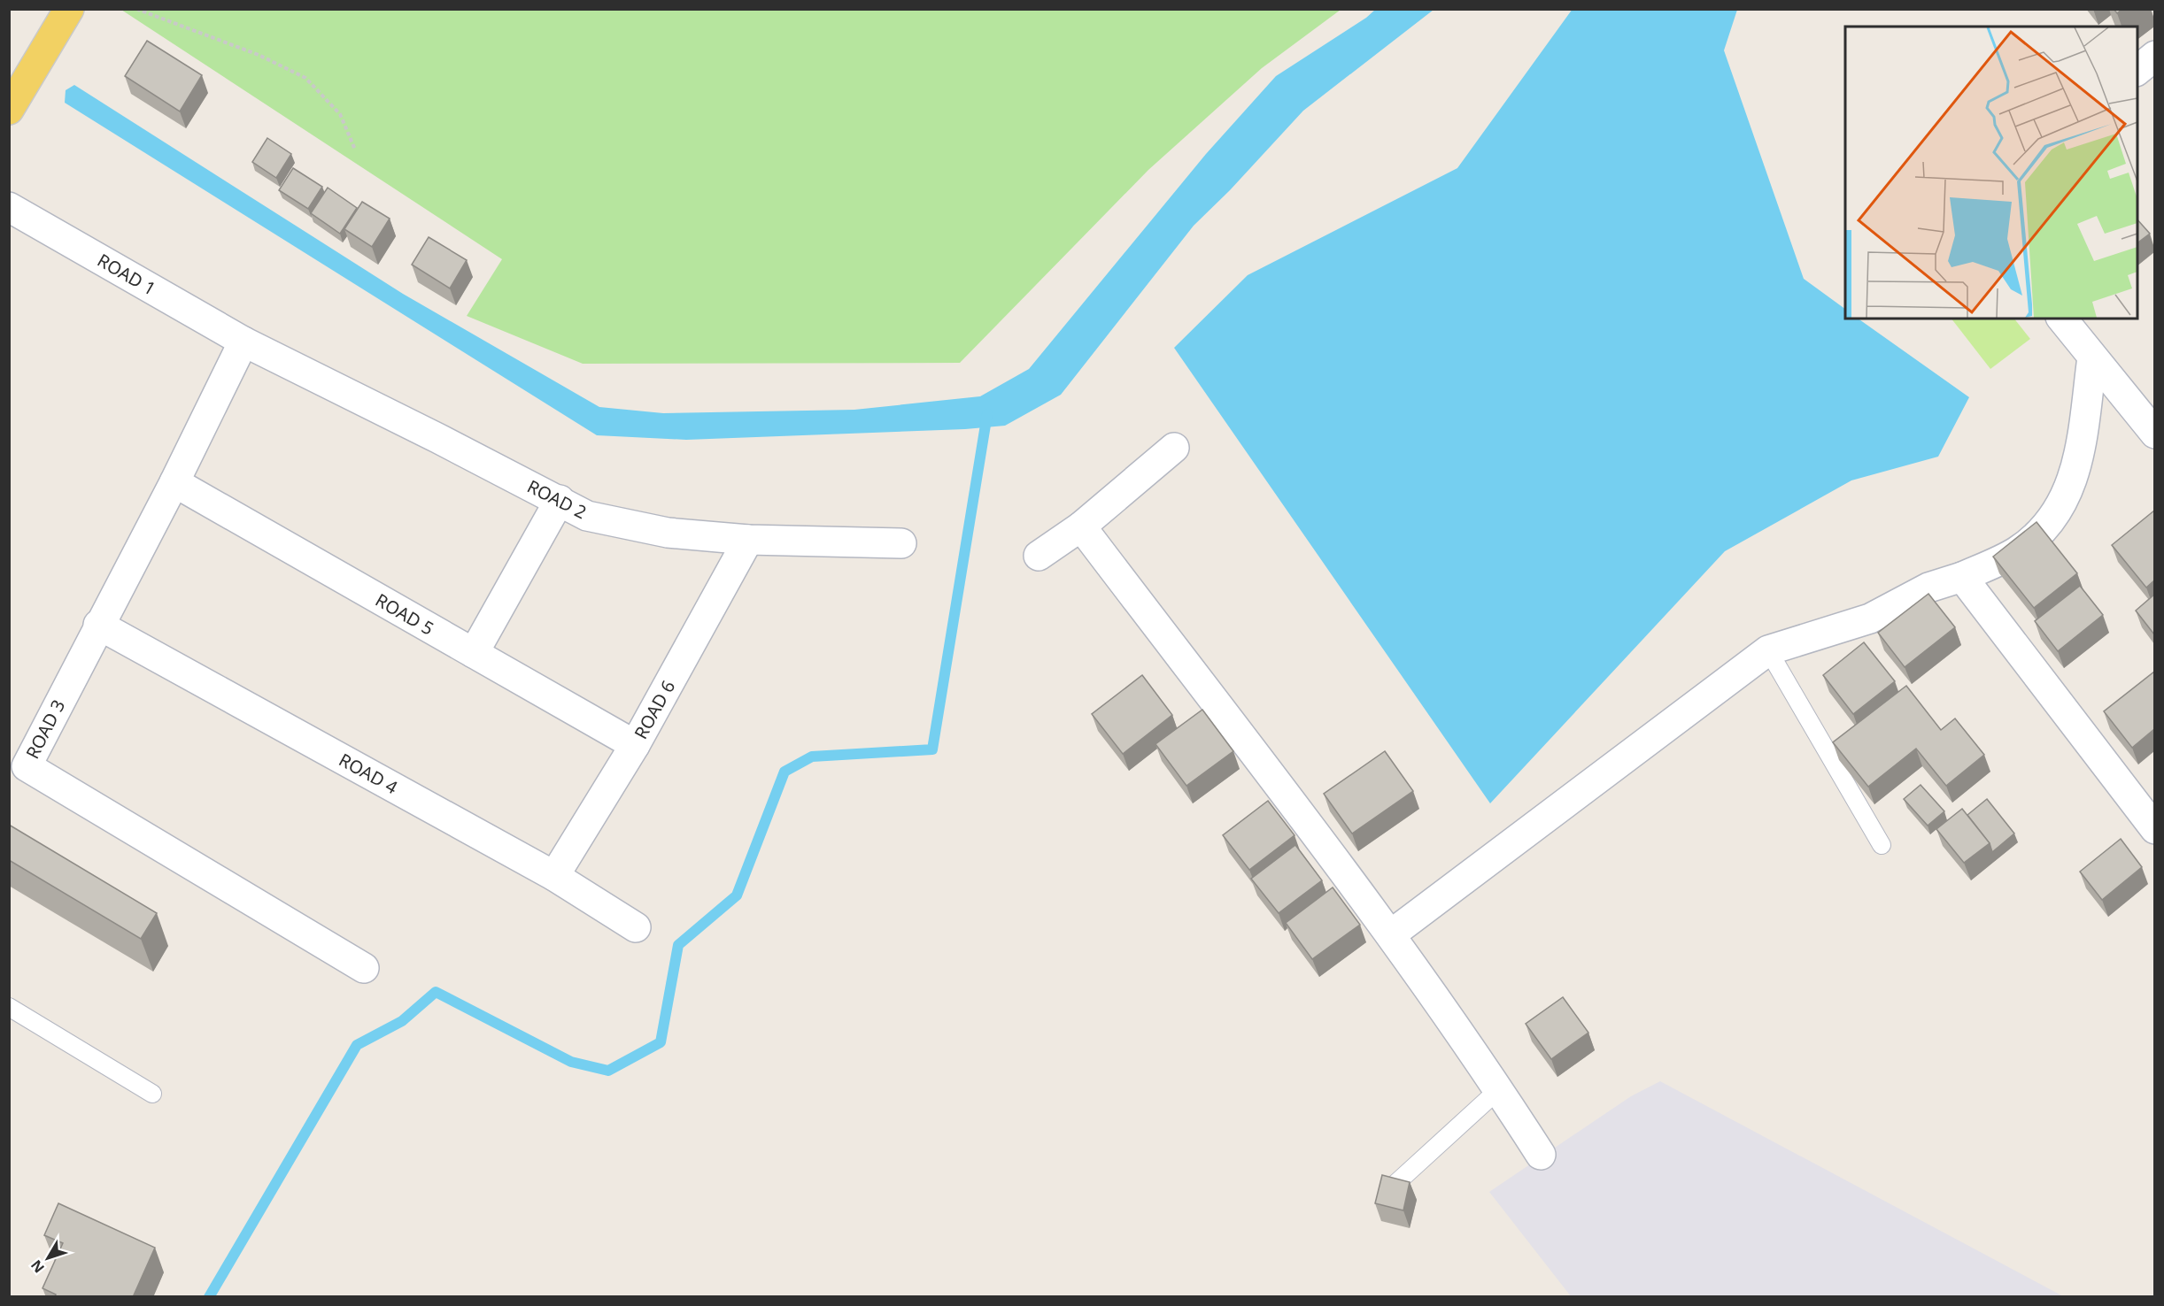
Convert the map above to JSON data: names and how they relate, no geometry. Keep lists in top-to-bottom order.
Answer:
{
  "streets": {
    "street": [
      "ROAD 1",
      "ROAD 2",
      "ROAD 5",
      "ROAD 6",
      "ROAD 3",
      "ROAD 4"
    ]
  },
  "crossings": [
    ["ROAD 1", "ROAD 2"],
    ["ROAD 1", "ROAD 3"],
    ["ROAD 2", "ROAD 6"],
    ["ROAD 2", "ROAD 3"],
    ["ROAD 5", "ROAD 6"],
    ["ROAD 5", "ROAD 3"],
    ["ROAD 6", "ROAD 4"],
    ["ROAD 3", "ROAD 4"]
  ],
  "north": "bottom left"
}
